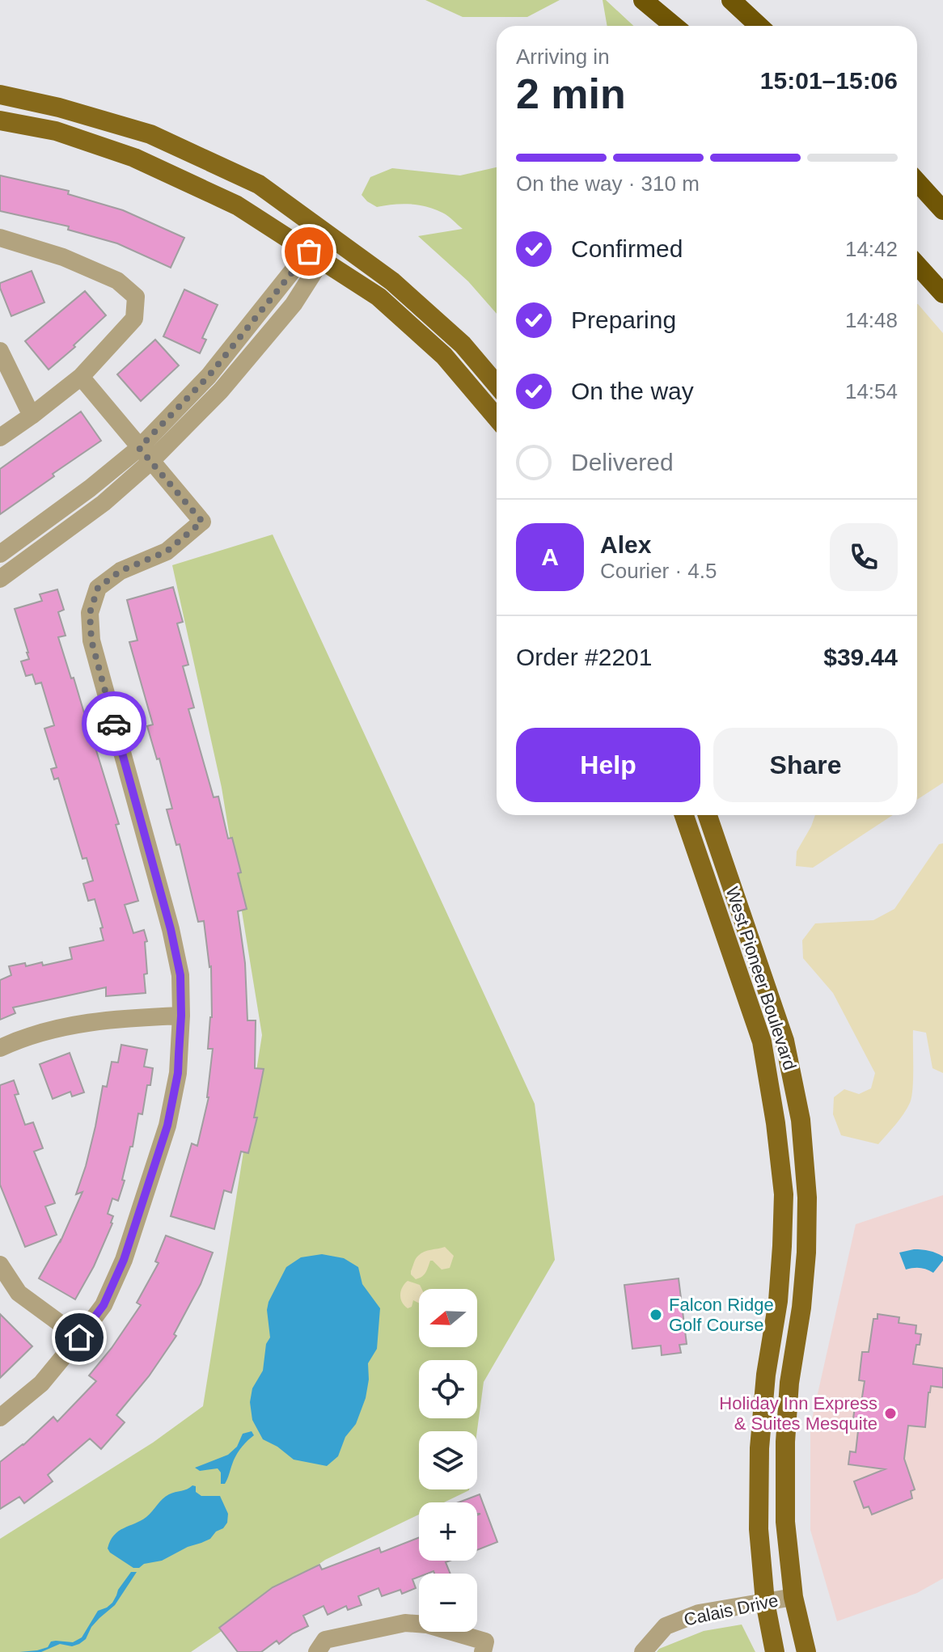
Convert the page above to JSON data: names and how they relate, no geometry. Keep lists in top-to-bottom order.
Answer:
{
  "streets": {
    "main road": ["West Pioneer Boulevard"],
    "street": ["Calais Drive"]
  },
  "crossings": [
    ["West Pioneer Boulevard", "Calais Drive"]
  ],
  "places": ["Falcon Ridge Golf Course", "Holiday Inn Express & Suites Mesquite"],
  "north": "left",
  "page": {
    "heading": ["2 min", "Arriving in", "15:01–15:06"],
    "panel": [
      "Alex",
      "Courier · 4.5",
      "Order #2201",
      "$39.44"
    ],
    "bar": "On the way · 310 m",
    "list": [
      ["Confirmed", "14:42"],
      ["Preparing", "14:48"],
      ["On the way", "14:54"],
      "Delivered"
    ],
    "round": "A",
    "buttons": ["Help", "Share"],
    "map_buttons": ["+", "−"]
  }
}
